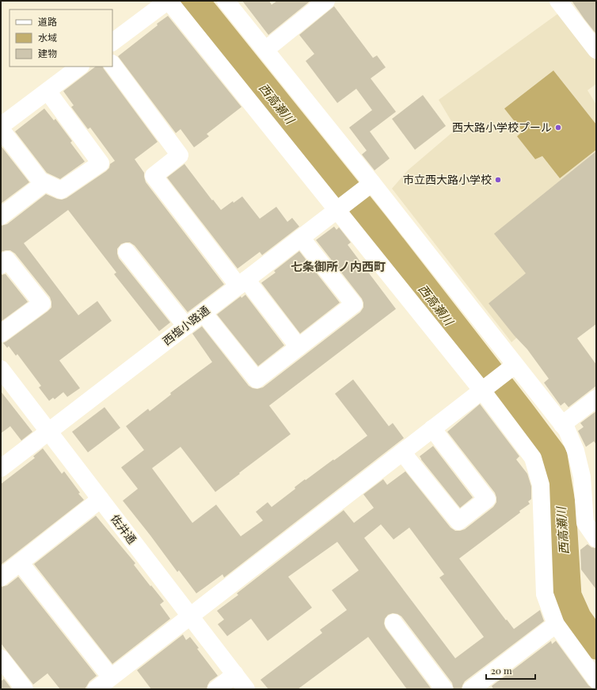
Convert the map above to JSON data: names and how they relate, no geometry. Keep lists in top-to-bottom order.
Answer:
{
  "streets": {
    "street": ["西塩小路通", "佐井通"]
  },
  "crossings": [
    ["西塩小路通", "佐井通"]
  ],
  "districts": ["七条御所ノ内西町"],
  "water": ["西高瀬川"],
  "places": ["西大路小学校プール", "市立西大路小学校"],
  "legend": ["道路", "水域", "建物"],
  "scale_bar": "20 m"
}
